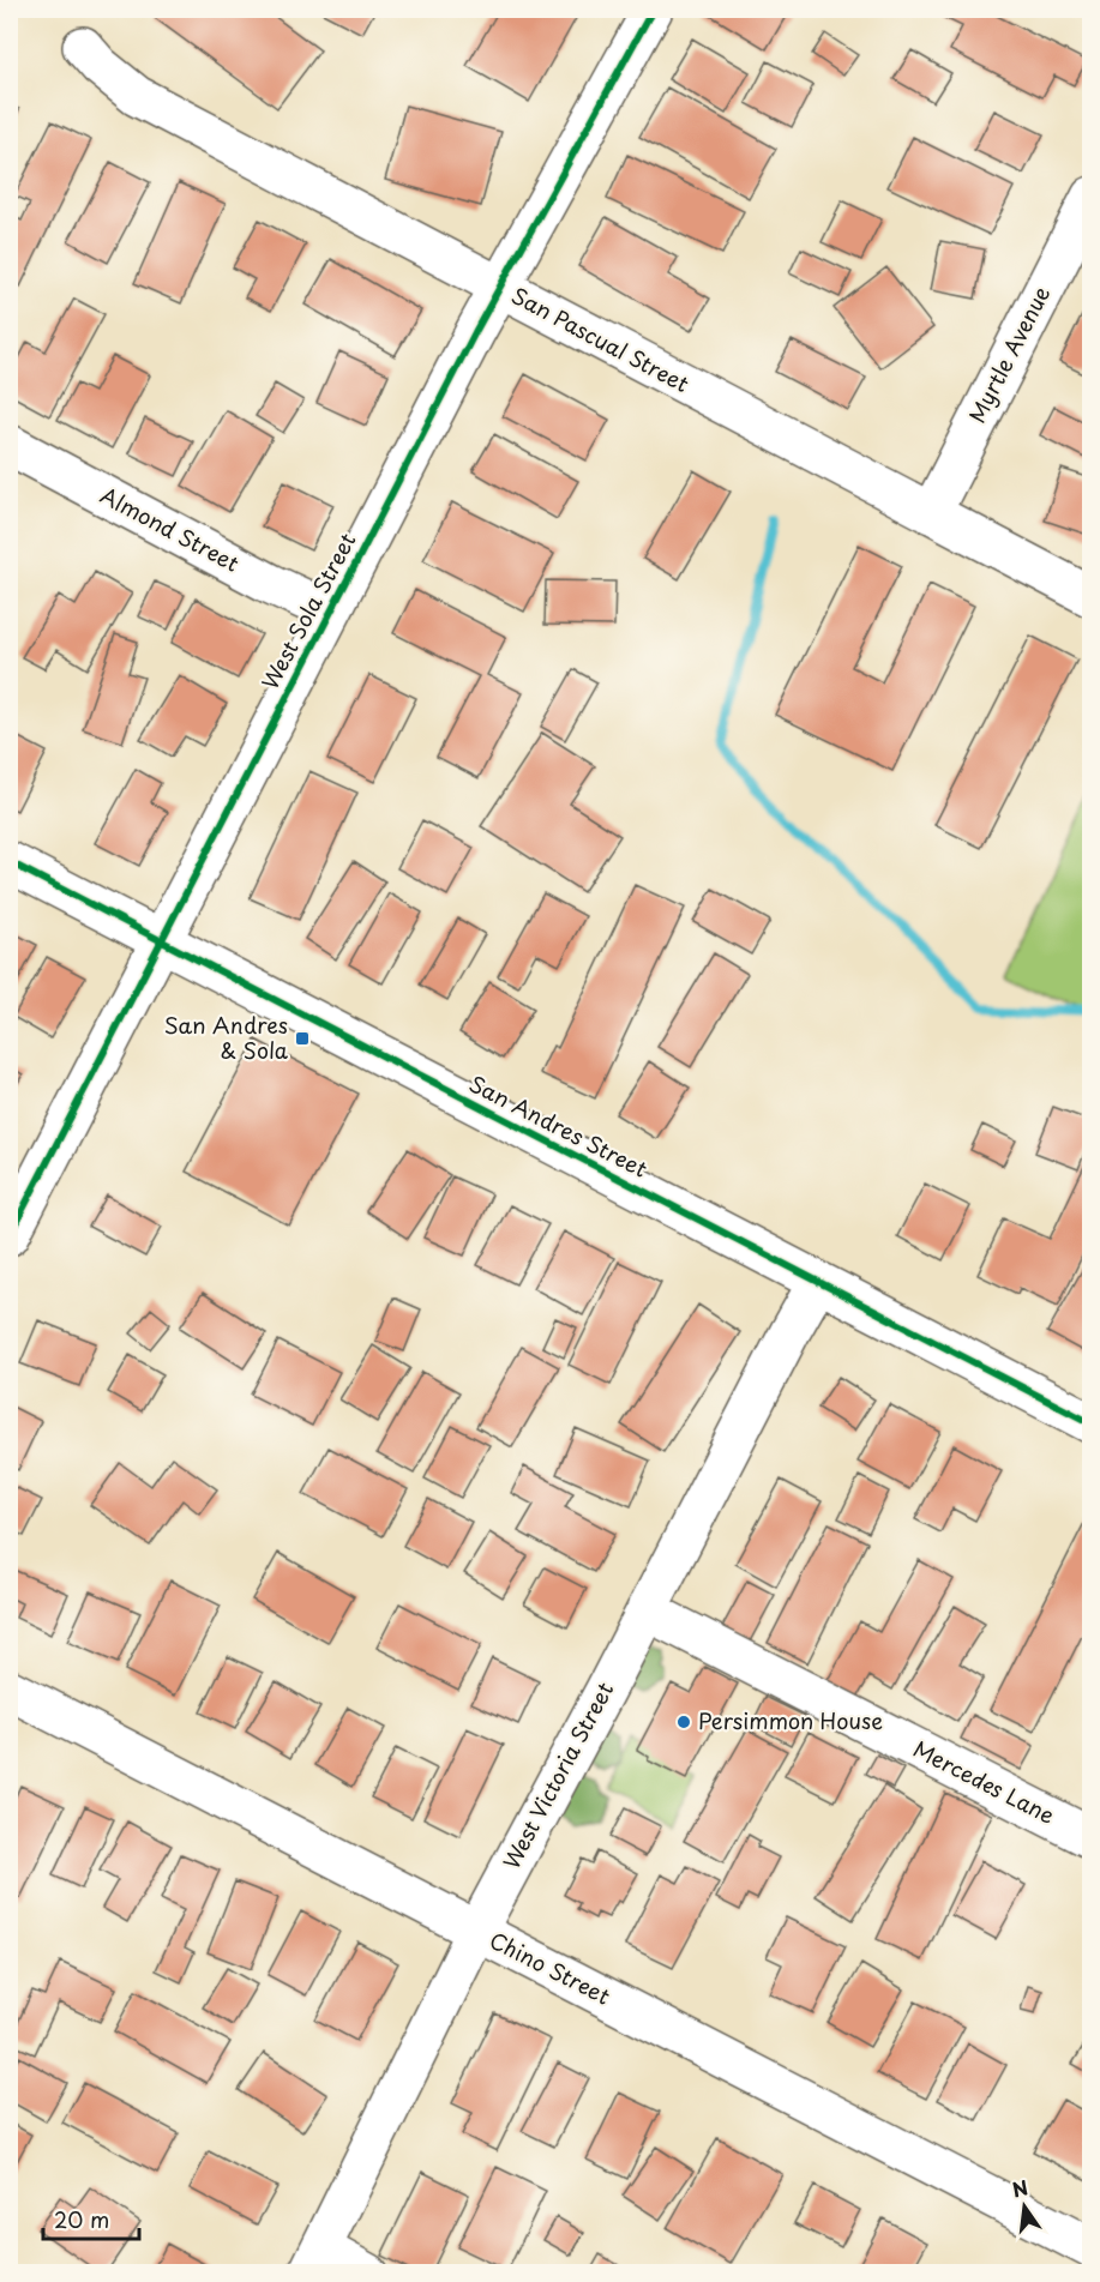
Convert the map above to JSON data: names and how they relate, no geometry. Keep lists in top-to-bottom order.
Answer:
{
  "streets": {
    "street": [
      "San Pascual Street",
      "Myrtle Avenue",
      "Almond Street",
      "West Sola Street",
      "San Andres Street",
      "West Victoria Street",
      "Mercedes Lane",
      "Chino Street"
    ]
  },
  "crossings": [
    ["San Pascual Street", "Myrtle Avenue"],
    ["San Pascual Street", "West Sola Street"],
    ["Almond Street", "West Sola Street"],
    ["West Sola Street", "San Andres Street"],
    ["San Andres Street", "West Victoria Street"],
    ["West Victoria Street", "Mercedes Lane"],
    ["West Victoria Street", "Chino Street"]
  ],
  "places": {
    "transit": ["San Andres & Sola"],
    "other": ["Persimmon House"]
  },
  "scale_bar": "20 m",
  "north": "top"
}
